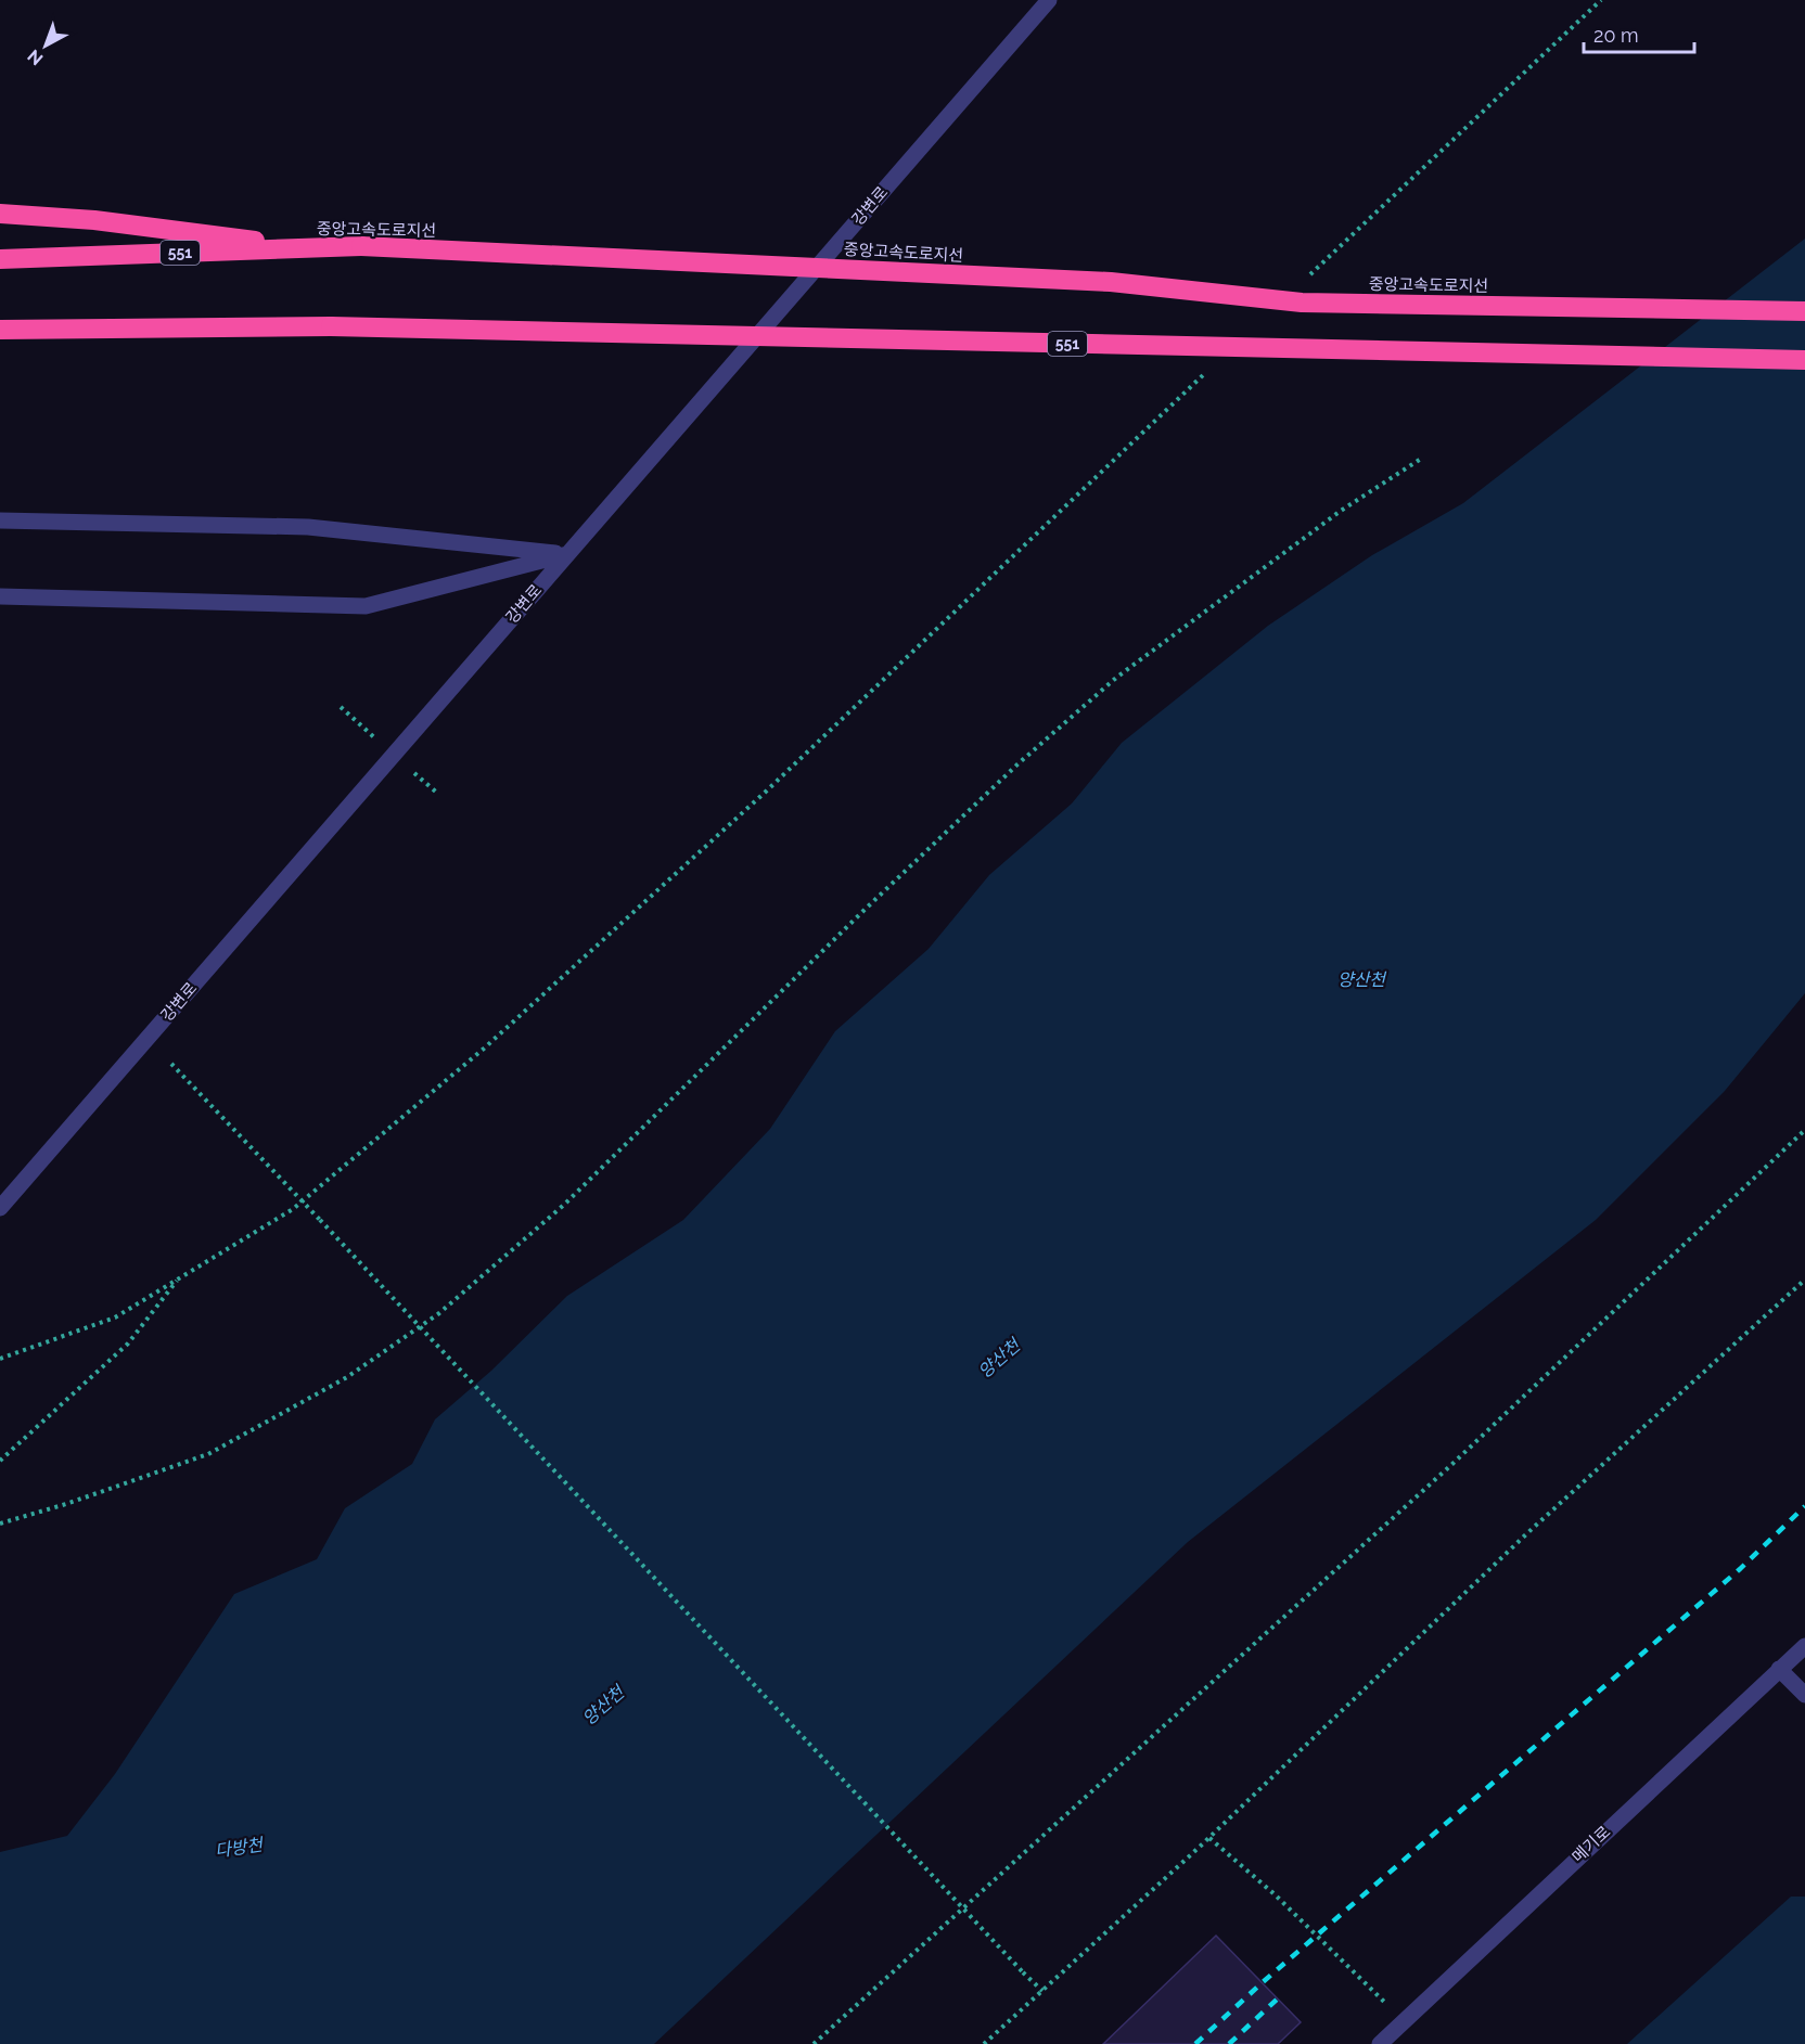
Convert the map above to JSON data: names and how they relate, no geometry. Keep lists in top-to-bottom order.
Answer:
{
  "streets": {
    "highway": ["중앙고속도로지선", "551"],
    "street": ["강변로", "메기로"]
  },
  "water": ["양산천", "다방천"],
  "scale_bar": "20 m",
  "north": "bottom left"
}
